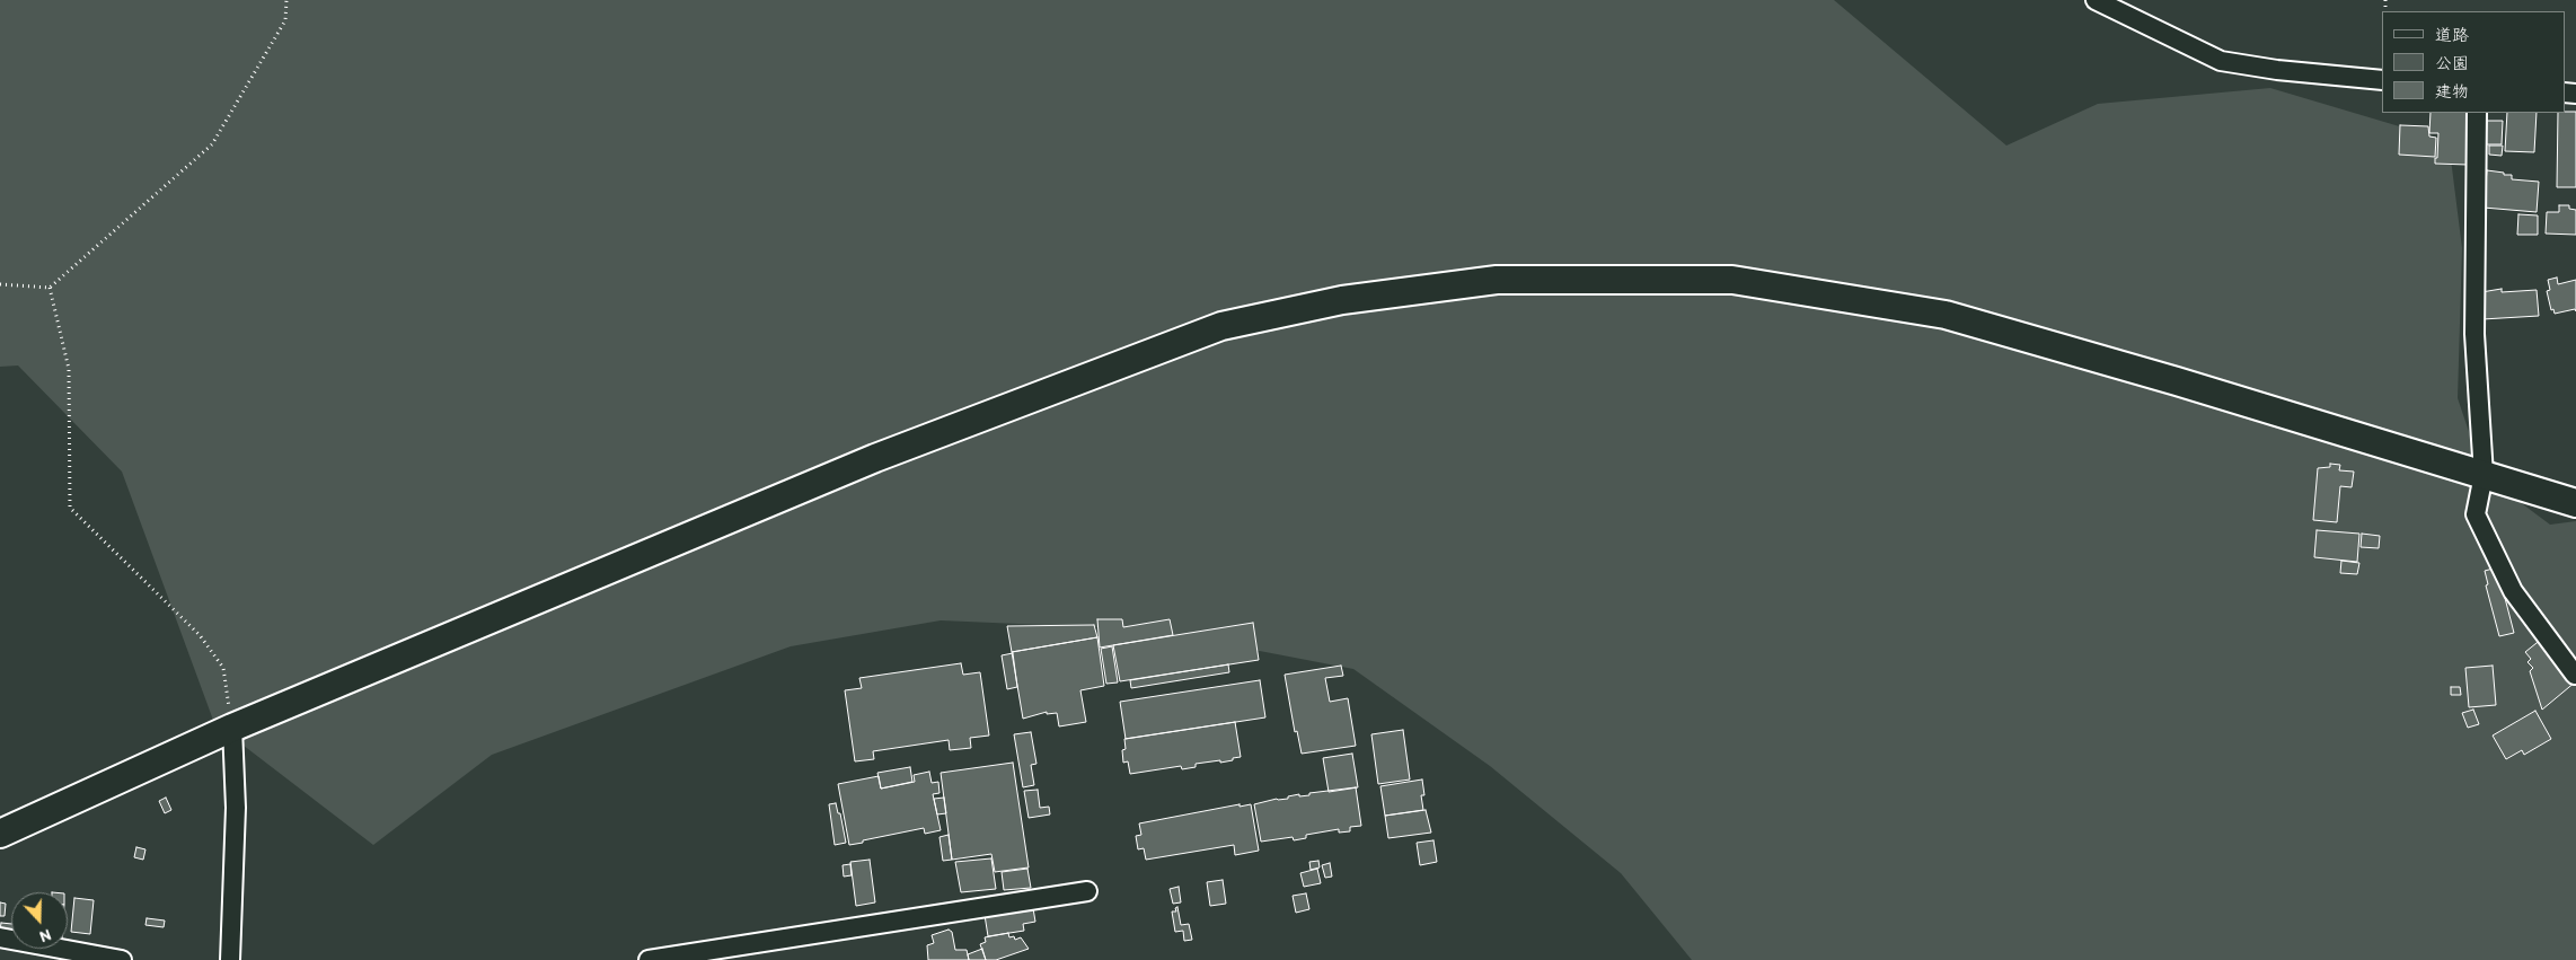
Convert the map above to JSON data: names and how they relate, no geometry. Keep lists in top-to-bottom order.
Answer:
{
  "legend": ["道路", "公園", "建物"],
  "north": "bottom"
}
